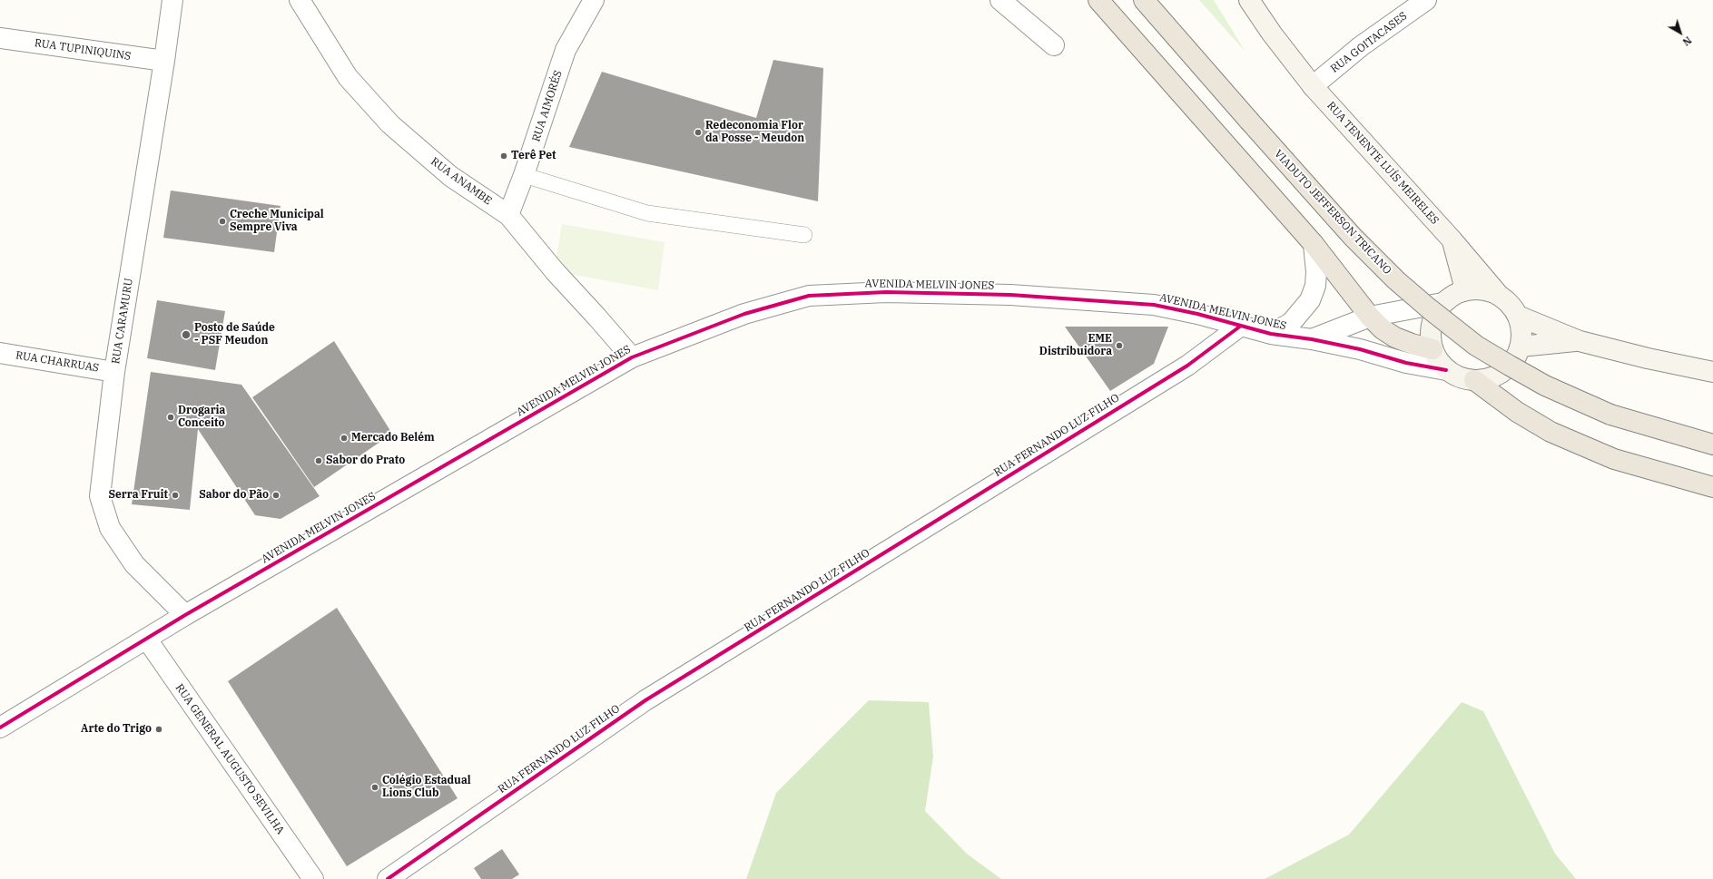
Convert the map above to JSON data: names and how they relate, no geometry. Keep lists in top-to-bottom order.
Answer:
{
  "streets": {
    "highway": ["VIADUTO JEFFERSON TRICANO"],
    "main road": ["RUA TENENTE LUÍS MEIRELES"],
    "street": [
      "RUA GOITACASES",
      "RUA TUPINIQUINS",
      "RUA AIMORÉS",
      "RUA ANAMBE",
      "AVENIDA MELVIN JONES",
      "RUA CARAMURU",
      "RUA CHARRUAS",
      "RUA FERNANDO LUZ FILHO",
      "RUA GENERAL AUGUSTO SEVILHA"
    ]
  },
  "crossings": [
    ["RUA GOITACASES", "RUA TENENTE LUÍS MEIRELES"],
    ["RUA TUPINIQUINS", "RUA CARAMURU"],
    ["RUA AIMORÉS", "RUA ANAMBE"],
    ["RUA TENENTE LUÍS MEIRELES", "AVENIDA MELVIN JONES"],
    ["RUA ANAMBE", "AVENIDA MELVIN JONES"],
    ["AVENIDA MELVIN JONES", "RUA CARAMURU"],
    ["AVENIDA MELVIN JONES", "RUA FERNANDO LUZ FILHO"],
    ["AVENIDA MELVIN JONES", "RUA GENERAL AUGUSTO SEVILHA"],
    ["RUA CARAMURU", "RUA CHARRUAS"]
  ],
  "places": [
    "Redeconomia Flor da Posse - Meudon",
    "Terê Pet",
    "Creche Municipal Sempre Viva",
    "Posto de Saúde - PSF Meudon",
    "EME Distribuidora",
    "Drogaria Conceito",
    "Mercado Belém",
    "Sabor do Prato",
    "Serra Fruit",
    "Sabor do Pão",
    "Arte do Trigo",
    "Colégio Estadual Lions Club"
  ],
  "north": "bottom right"
}
